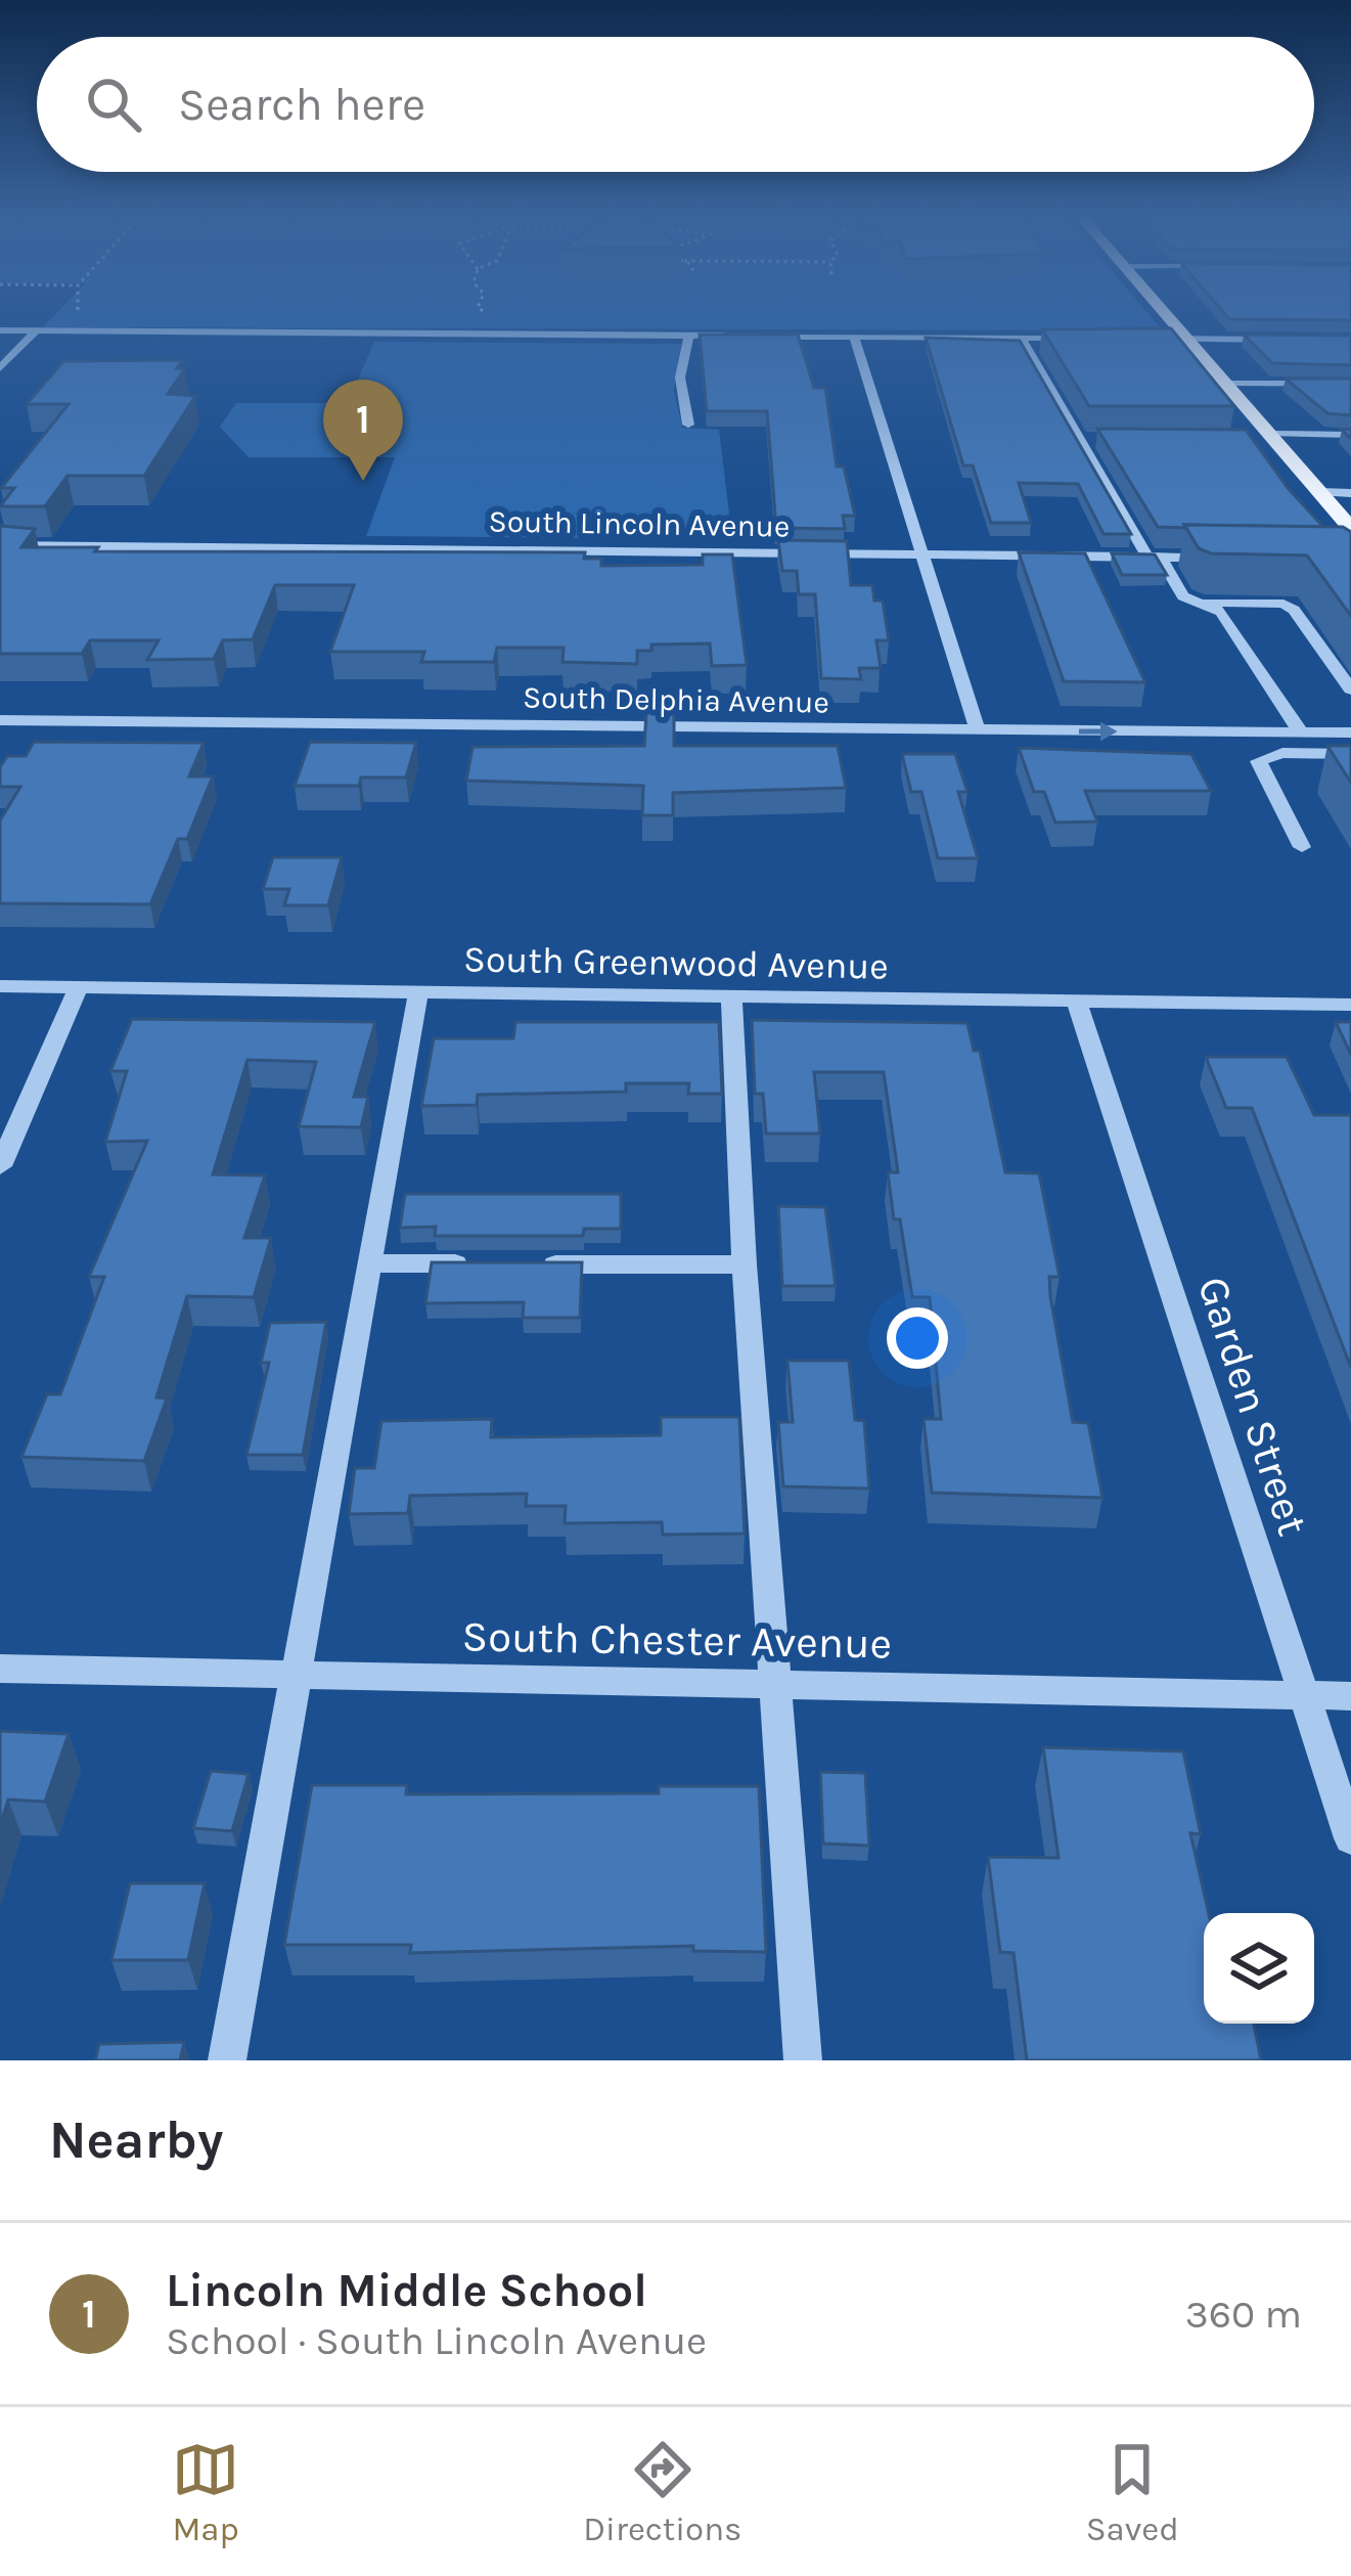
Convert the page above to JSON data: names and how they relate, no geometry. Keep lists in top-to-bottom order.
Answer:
{
  "streets": {
    "street": [
      "South Lincoln Avenue",
      "South Delphia Avenue",
      "South Greenwood Avenue",
      "Garden Street",
      "South Chester Avenue"
    ]
  },
  "crossings": [
    ["South Greenwood Avenue", "Garden Street"],
    ["Garden Street", "South Chester Avenue"]
  ],
  "page": {
    "search": "Search here",
    "pins": "1",
    "heading": "Nearby",
    "list": [
      {
        "mark": "1",
        "name": "Lincoln Middle School",
        "note": "School · South Lincoln Avenue",
        "value": "360 m"
      }
    ],
    "nav": ["Map", "Directions", "Saved"]
  }
}
